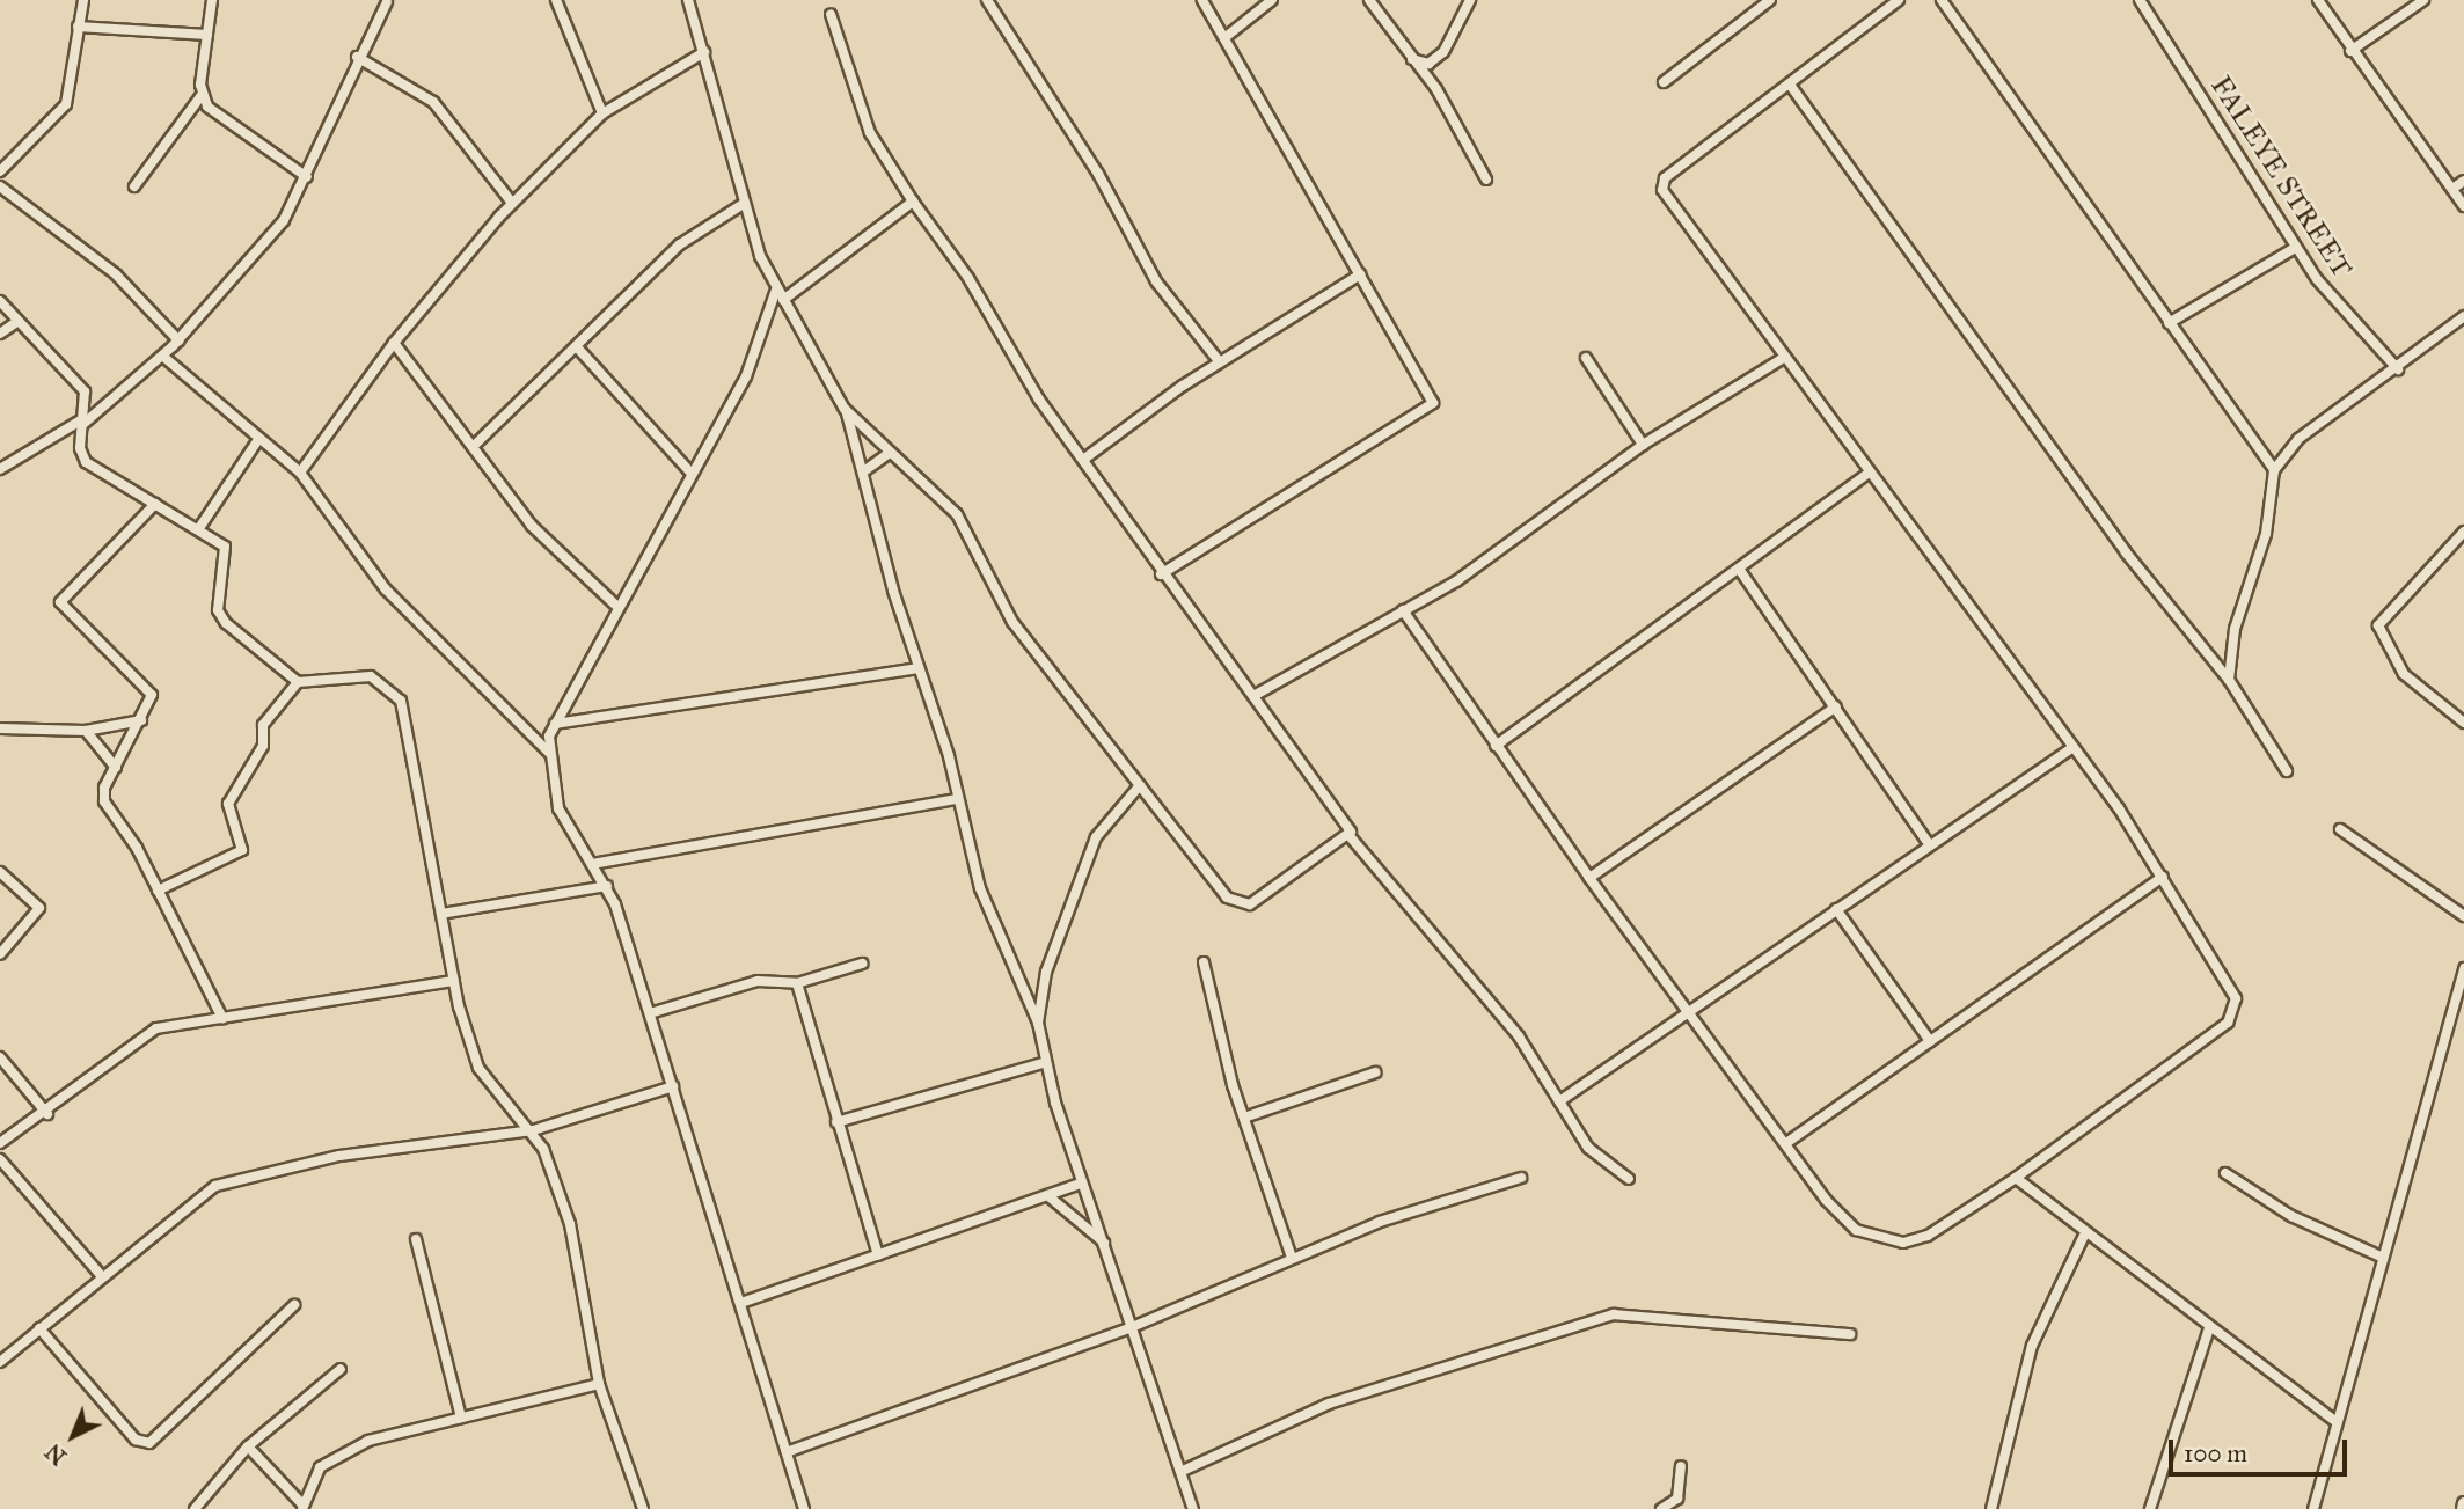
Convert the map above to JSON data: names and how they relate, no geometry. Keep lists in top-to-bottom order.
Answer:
{
  "streets": {
    "street": ["FALEYE STREET"]
  },
  "scale_bar": "100 m",
  "north": "bottom left"
}
